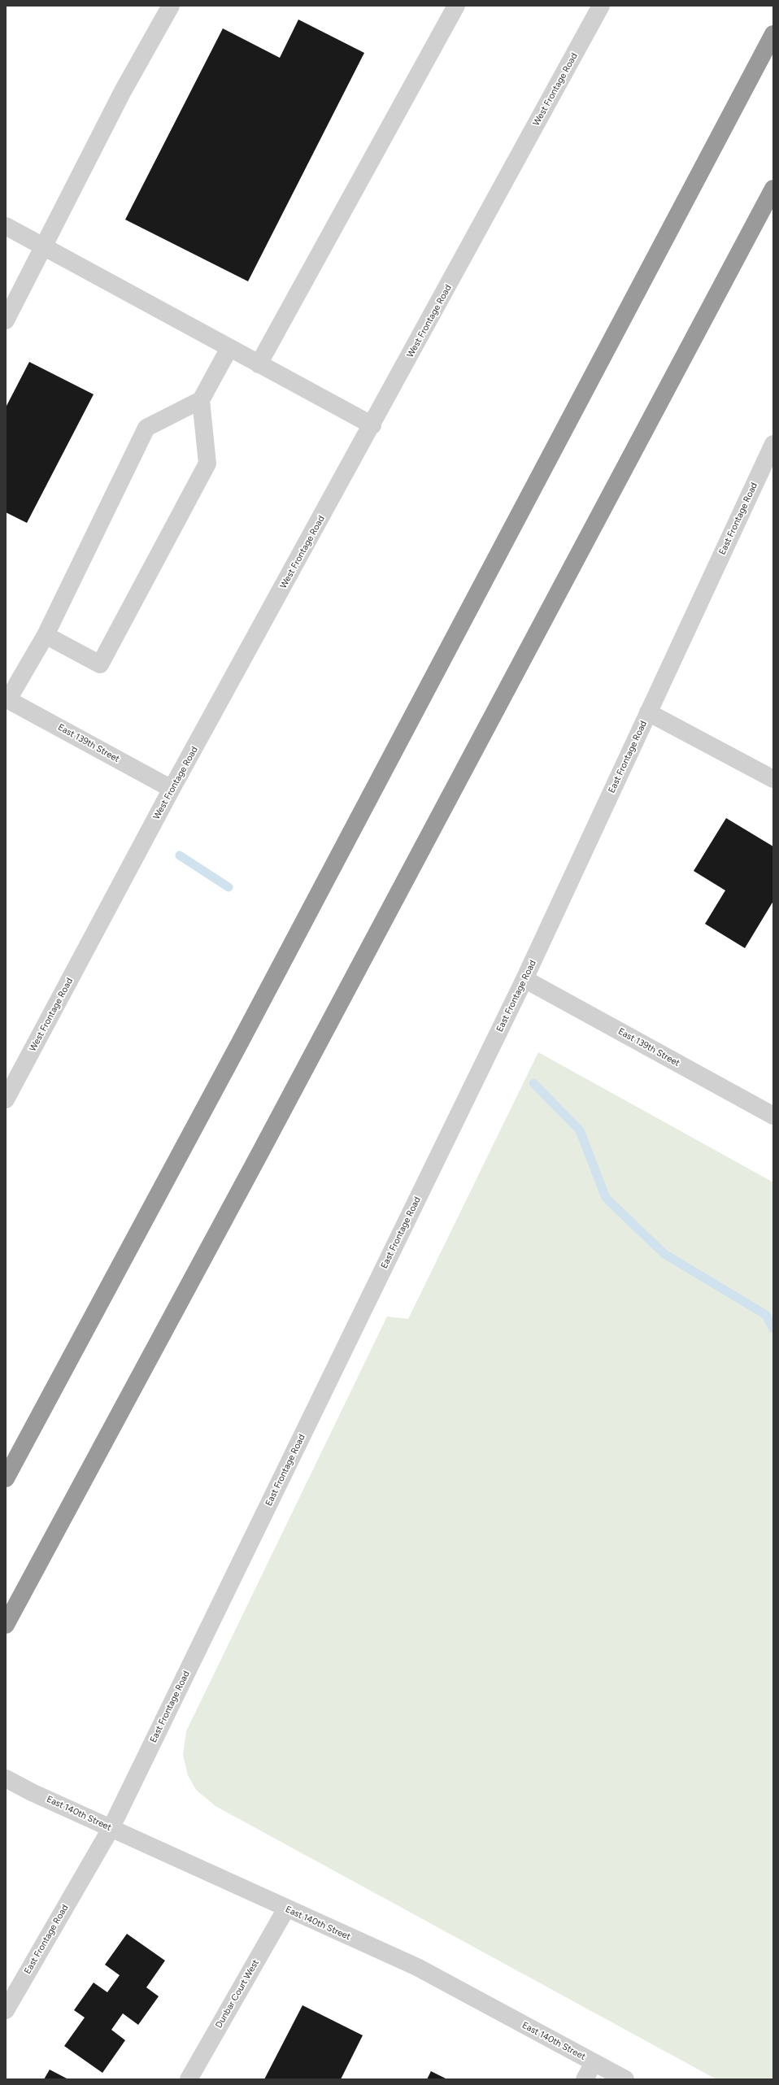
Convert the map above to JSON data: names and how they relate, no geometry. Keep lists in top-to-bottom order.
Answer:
{
  "streets": {
    "street": [
      "West Frontage Road",
      "East Frontage Road",
      "East 139th Street",
      "East 140th Street",
      "Dunbar Court West"
    ]
  },
  "crossings": [
    ["West Frontage Road", "East 139th Street"],
    ["East Frontage Road", "East 139th Street"],
    ["East Frontage Road", "East 140th Street"],
    ["East 140th Street", "Dunbar Court West"]
  ]
}
